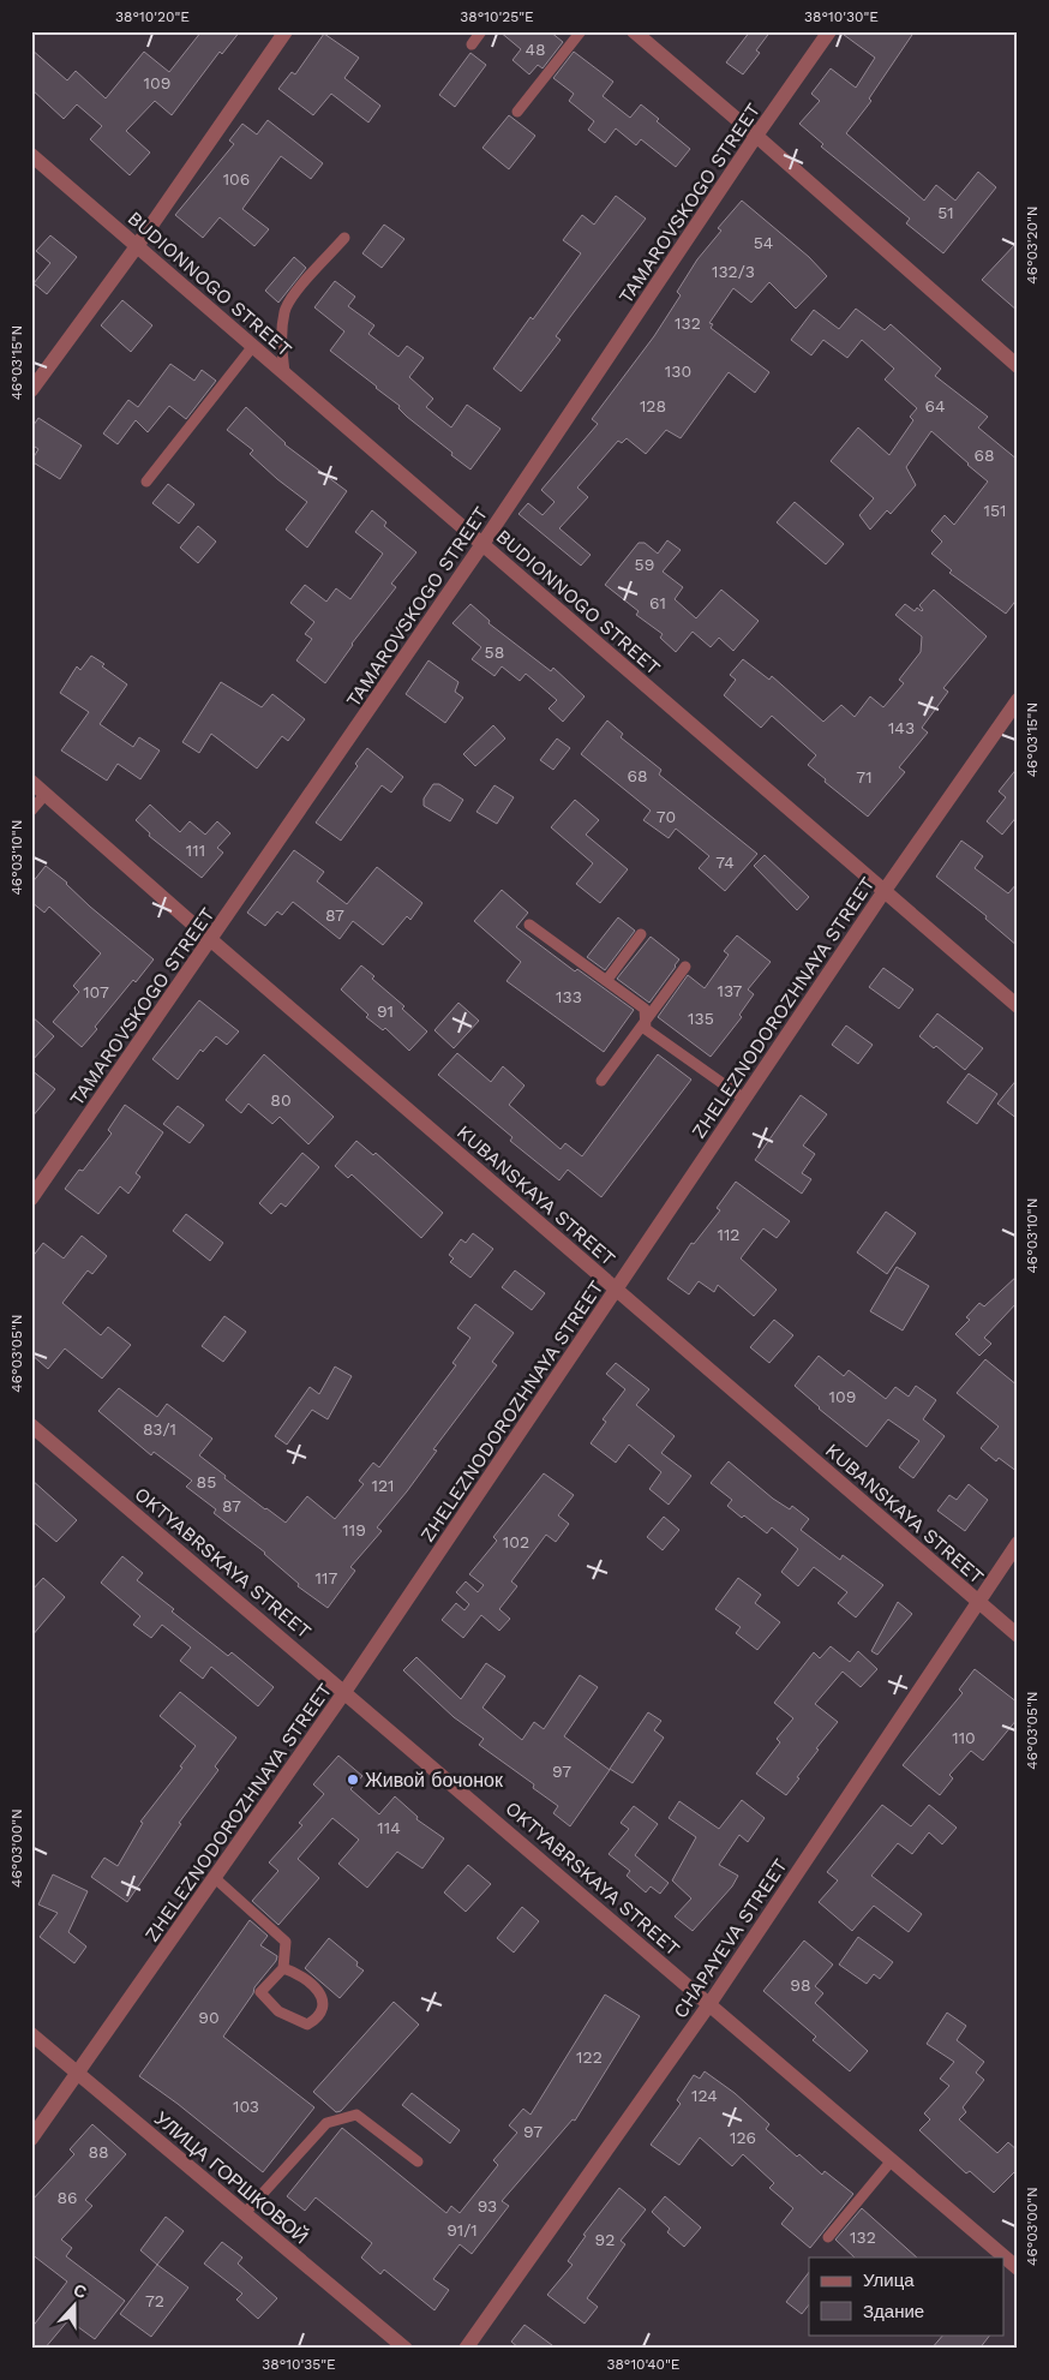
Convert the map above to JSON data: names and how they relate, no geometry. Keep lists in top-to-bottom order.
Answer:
{
  "streets": {
    "street": [
      "TAMAROVSKOGO STREET",
      "BUDIONNOGO STREET",
      "ZHELEZNODOROZHNAYA STREET",
      "KUBANSKAYA STREET",
      "OKTYABRSKAYA STREET",
      "CHAPAYEVA STREET",
      "УЛИЦА ГОРШКОВОЙ"
    ]
  },
  "crossings": [
    ["TAMAROVSKOGO STREET", "BUDIONNOGO STREET"],
    ["TAMAROVSKOGO STREET", "KUBANSKAYA STREET"],
    ["BUDIONNOGO STREET", "ZHELEZNODOROZHNAYA STREET"],
    ["ZHELEZNODOROZHNAYA STREET", "KUBANSKAYA STREET"],
    ["ZHELEZNODOROZHNAYA STREET", "OKTYABRSKAYA STREET"],
    ["ZHELEZNODOROZHNAYA STREET", "УЛИЦА ГОРШКОВОЙ"],
    ["KUBANSKAYA STREET", "CHAPAYEVA STREET"],
    ["OKTYABRSKAYA STREET", "CHAPAYEVA STREET"]
  ],
  "places": ["Живой бочонок"],
  "house_numbers": [
    "48",
    "109",
    "106",
    "51",
    "54",
    "132/3",
    "132",
    "130",
    "128",
    "64",
    "68",
    "151",
    "59",
    "61",
    "58",
    "143",
    "68",
    "71",
    "70",
    "111",
    "74",
    "87",
    "137",
    "107",
    "133",
    "91",
    "135",
    "80",
    "112",
    "109",
    "83/1",
    "85",
    "121",
    "87",
    "119",
    "102",
    "117",
    "110",
    "97",
    "114",
    "98",
    "90",
    "122",
    "124",
    "103",
    "97",
    "126",
    "88",
    "86",
    "93",
    "91/1",
    "132",
    "92",
    "72"
  ],
  "legend": ["Улица", "Здание"],
  "north": "top",
  "coordinates": [
    "38°10'20\"E",
    "38°10'25\"E",
    "38°10'30\"E",
    "46°03'20\"N",
    "46°03'15\"N",
    "46°03'10\"N",
    "46°03'05\"N",
    "46°03'00\"N",
    "38°10'35\"E",
    "38°10'40\"E"
  ]
}
